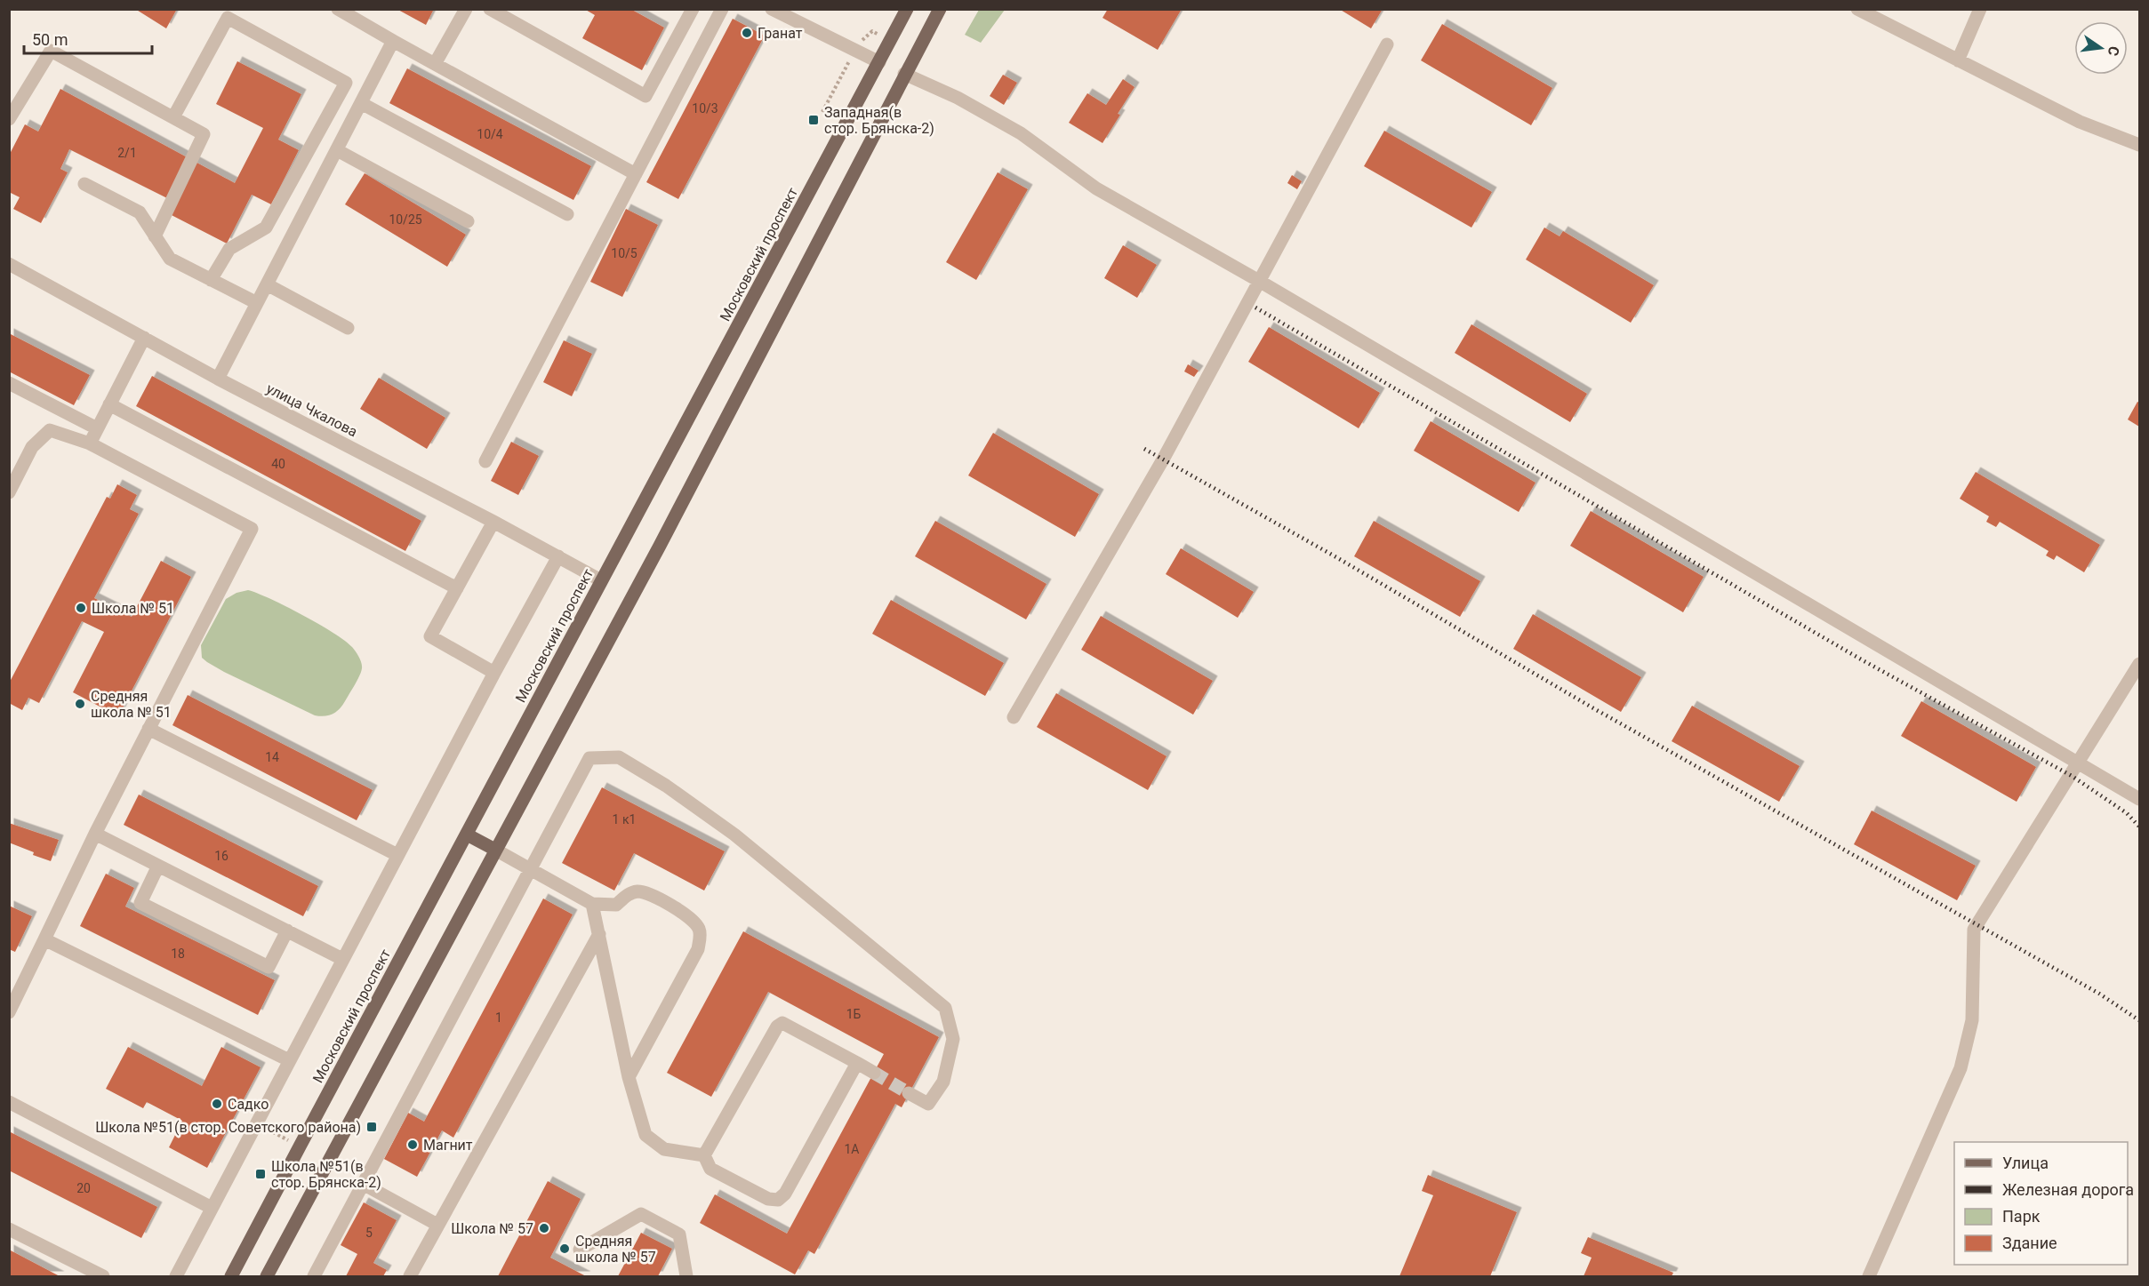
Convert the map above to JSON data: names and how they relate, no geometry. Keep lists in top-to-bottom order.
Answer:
{
  "streets": {
    "main road": ["Московский проспект"],
    "street": ["улица Чкалова"]
  },
  "crossings": [
    ["Московский проспект", "улица Чкалова"]
  ],
  "places": {
    "other": [
      "Гранат",
      "Школа № 51",
      "Средняя школа № 51",
      "Садко",
      "Магнит",
      "Школа № 57",
      "Средняя школа № 57"
    ],
    "transit": ["Западная(в стор. Брянска-2)", "Школа №51(в стор. Советского района)", "Школа №51(в стор. Брянска-2)"]
  },
  "house_numbers": [
    "10/3",
    "10/4",
    "2/1",
    "10/25",
    "10/5",
    "40",
    "14",
    "1 к1",
    "16",
    "18",
    "1Б",
    "1",
    "1А",
    "20",
    "5"
  ],
  "legend": [
    "Улица",
    "Железная дорога",
    "Парк",
    "Здание"
  ],
  "scale_bar": "50 m",
  "north": "right"
}
